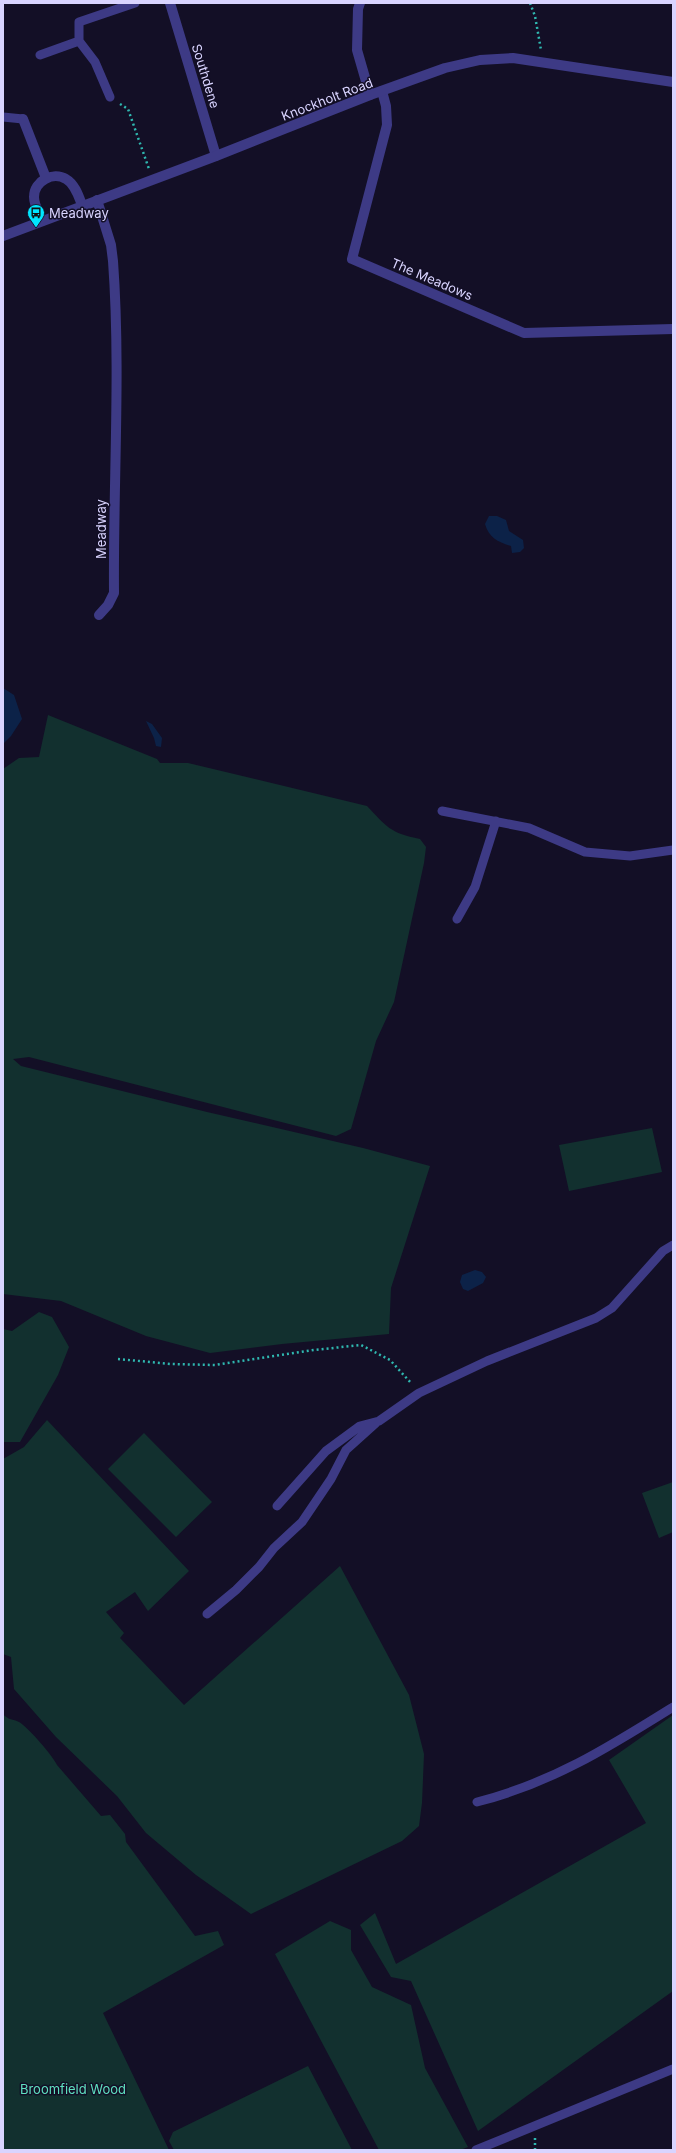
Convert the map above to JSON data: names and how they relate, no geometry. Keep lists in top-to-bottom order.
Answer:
{
  "streets": {
    "street": [
      "Southdene",
      "Knockholt Road",
      "The Meadows",
      "Meadway"
    ]
  },
  "crossings": [
    ["Southdene", "Knockholt Road"],
    ["Knockholt Road", "The Meadows"],
    ["Knockholt Road", "Meadway"]
  ],
  "parks": ["Broomfield Wood"],
  "places": {
    "bus stop": ["Meadway"]
  }
}
